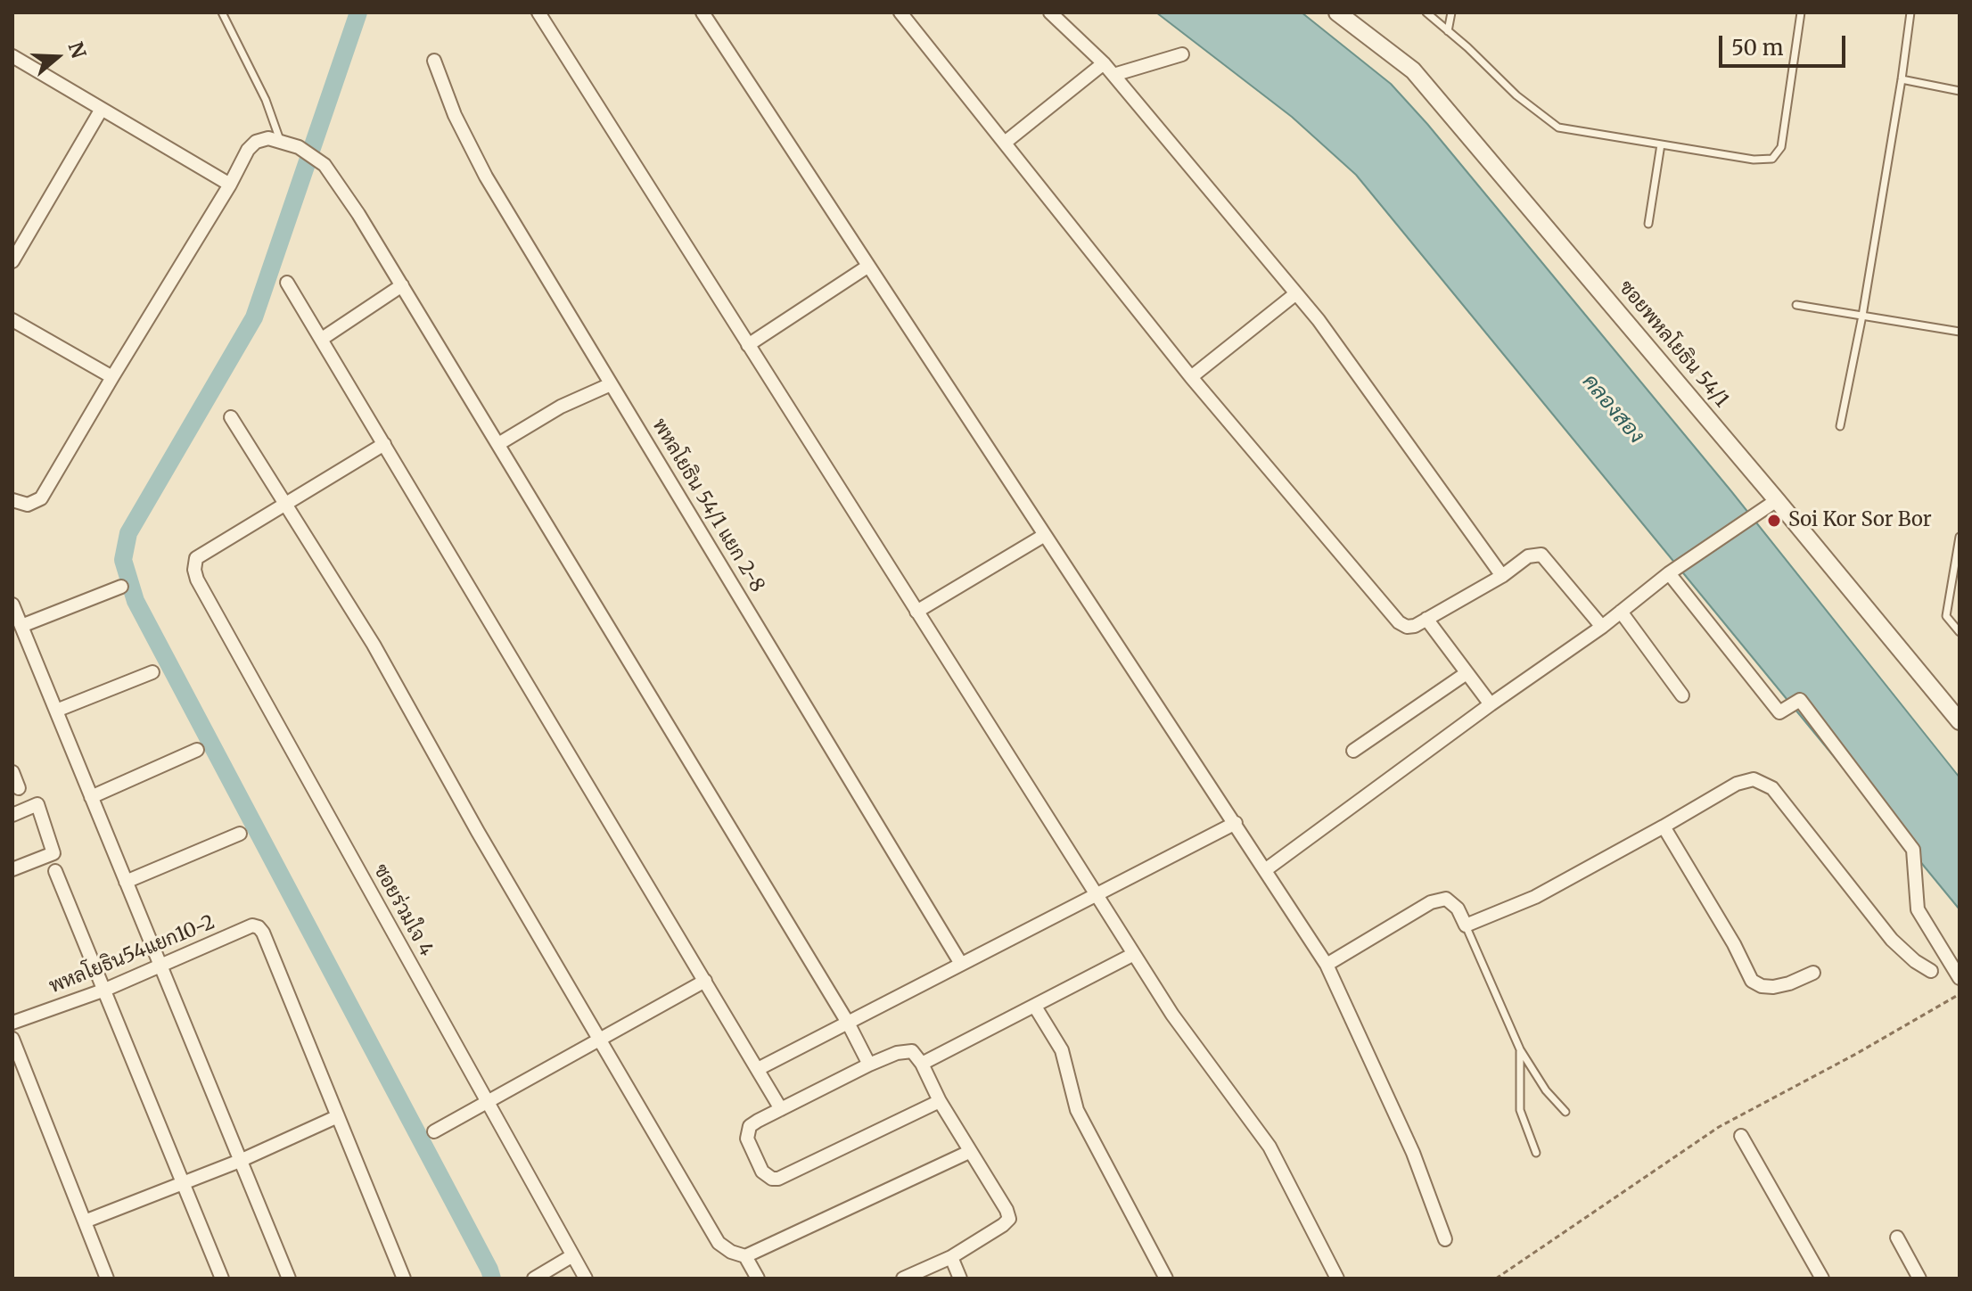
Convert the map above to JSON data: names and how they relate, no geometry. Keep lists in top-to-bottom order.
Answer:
{
  "streets": {
    "street": [
      "ซอยพหลโยธิน 54/1",
      "พหลโยธิน 54/1 แยก 2-8",
      "ซอยร่วมใจ 4",
      "พหลโยธิน54แยก10-2"
    ]
  },
  "water": ["คลองสอง"],
  "places": ["Soi Kor Sor Bor"],
  "scale_bar": "50 m",
  "north": "right"
}
